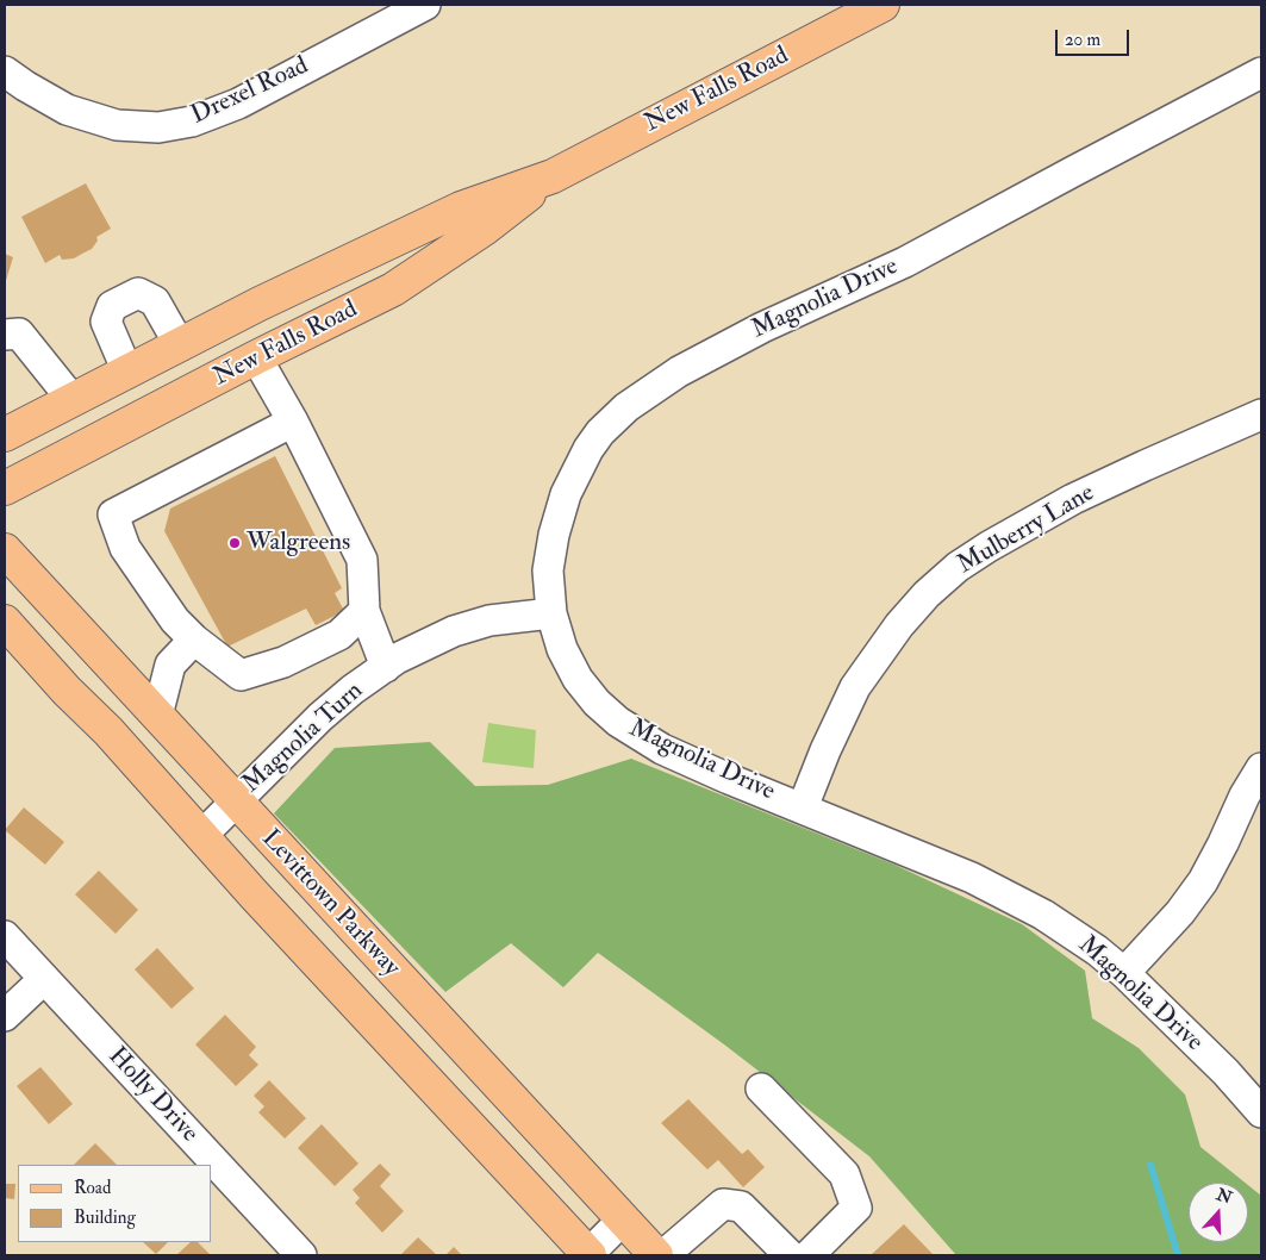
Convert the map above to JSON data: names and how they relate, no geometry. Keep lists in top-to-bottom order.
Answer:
{
  "streets": {
    "main road": ["New Falls Road", "Levittown Parkway"],
    "street": [
      "Drexel Road",
      "Magnolia Drive",
      "Mulberry Lane",
      "Magnolia Turn",
      "Holly Drive"
    ]
  },
  "crossings": [
    ["Magnolia Drive", "Mulberry Lane"],
    ["Magnolia Drive", "Magnolia Turn"],
    ["Magnolia Turn", "Levittown Parkway"]
  ],
  "places": ["Walgreens"],
  "legend": ["Road", "Building"],
  "scale_bar": "20 m",
  "north": "top"
}
